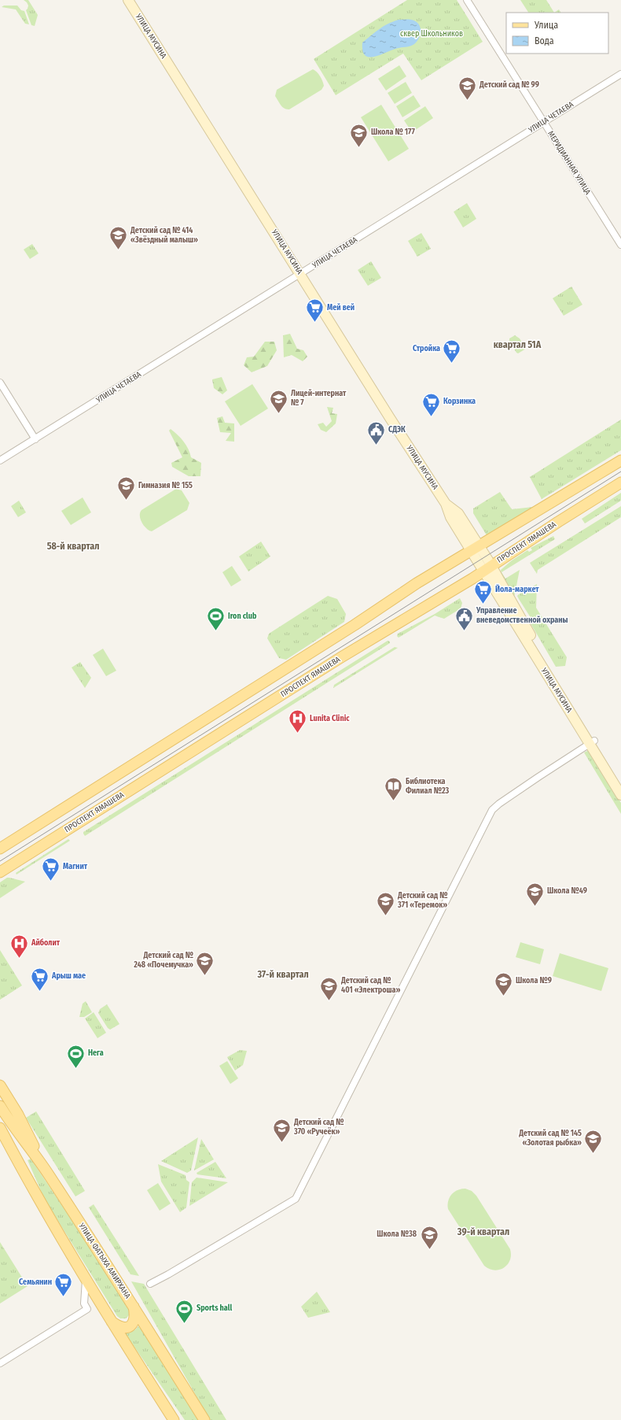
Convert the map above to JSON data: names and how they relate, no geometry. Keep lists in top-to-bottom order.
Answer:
{
  "streets": {
    "main road": ["ПРОСПЕКТ ЯМАШЕВА", "УЛИЦА ФАТЫХА АМИРХАНА"],
    "street": ["УЛИЦА МУСИНА", "УЛИЦА ЧЕТАЕВА", "МЕРИДИАННАЯ УЛИЦА"]
  },
  "crossings": [
    ["УЛИЦА МУСИНА", "УЛИЦА ЧЕТАЕВА"],
    ["УЛИЦА МУСИНА", "ПРОСПЕКТ ЯМАШЕВА"],
    ["УЛИЦА ЧЕТАЕВА", "МЕРИДИАННАЯ УЛИЦА"]
  ],
  "districts": [
    "квартал 51А",
    "58-й квартал",
    "37-й квартал",
    "39-й квартал"
  ],
  "parks": ["сквер Школьников"],
  "places": {
    "school or university": [
      "Детский сад № 99",
      "Школа № 177",
      "Детский сад № 414 «Звёздный малыш»",
      "Лицей-интернат № 7",
      "Гимназия № 155",
      "Школа №49",
      "Детский сад № 371 «Теремок»",
      "Детский сад № 248 «Почемучка»",
      "Школа №9",
      "Детский сад № 401 «Электроша»",
      "Детский сад № 370 «Ручеёк»",
      "Детский сад № 145 «Золотая рыбка»",
      "Школа №38"
    ],
    "supermarket": [
      "Мей вей",
      "Стройка",
      "Корзинка",
      "Йола-маркет",
      "Магнит",
      "Арыш мае",
      "Семьянин"
    ],
    "public building": ["СДЭК", "Управление вневедомственной охраны"],
    "sports": ["Iron club", "Нега", "Sports hall"],
    "hospital": ["Lunita Clinic", "Айболит"],
    "library": ["Библиотека Филиал №23"]
  },
  "legend": ["Улица", "Вода"]
}
